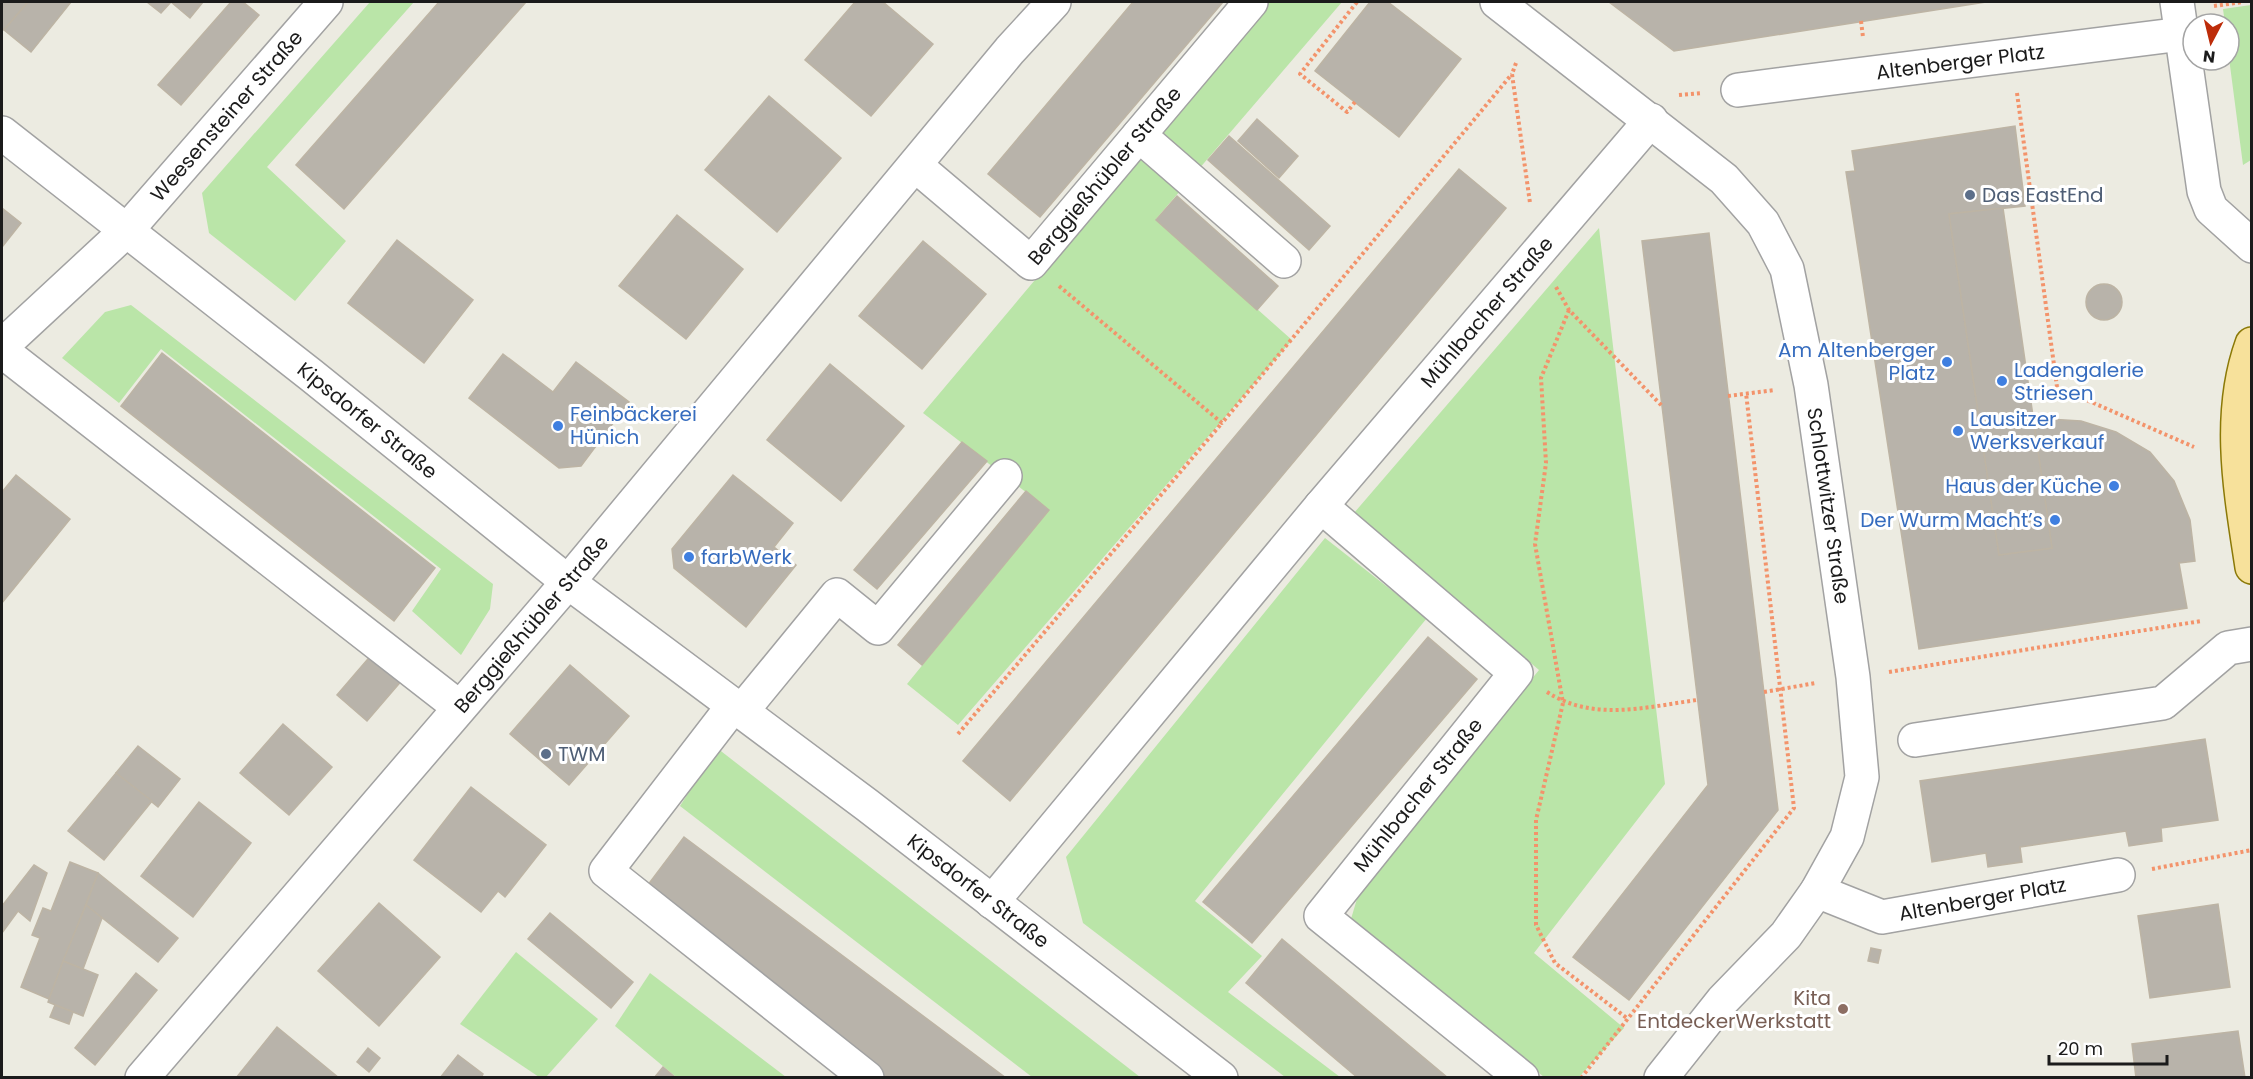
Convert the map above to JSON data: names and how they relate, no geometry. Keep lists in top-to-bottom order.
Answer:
{
  "streets": {
    "street": [
      "Altenberger Platz",
      "Weesensteiner Straße",
      "Berggießhübler Straße",
      "Mühlbacher Straße",
      "Kipsdorfer Straße",
      "Schlottwitzer Straße"
    ]
  },
  "crossings": [
    ["Altenberger Platz", "Schlottwitzer Straße"],
    ["Weesensteiner Straße", "Kipsdorfer Straße"],
    ["Berggießhübler Straße", "Kipsdorfer Straße"],
    ["Mühlbacher Straße", "Kipsdorfer Straße"],
    ["Mühlbacher Straße", "Schlottwitzer Straße"]
  ],
  "places": [
    "Das EastEnd",
    "Am Altenberger Platz",
    "Ladengalerie Striesen",
    "Feinbäckerei Hünich",
    "Lausitzer Werksverkauf",
    "Haus der Küche",
    "Der Wurm Macht’s",
    "farbWerk",
    "TWM",
    "Kita EntdeckerWerkstatt"
  ],
  "scale_bar": "20 m",
  "north": "bottom"
}
